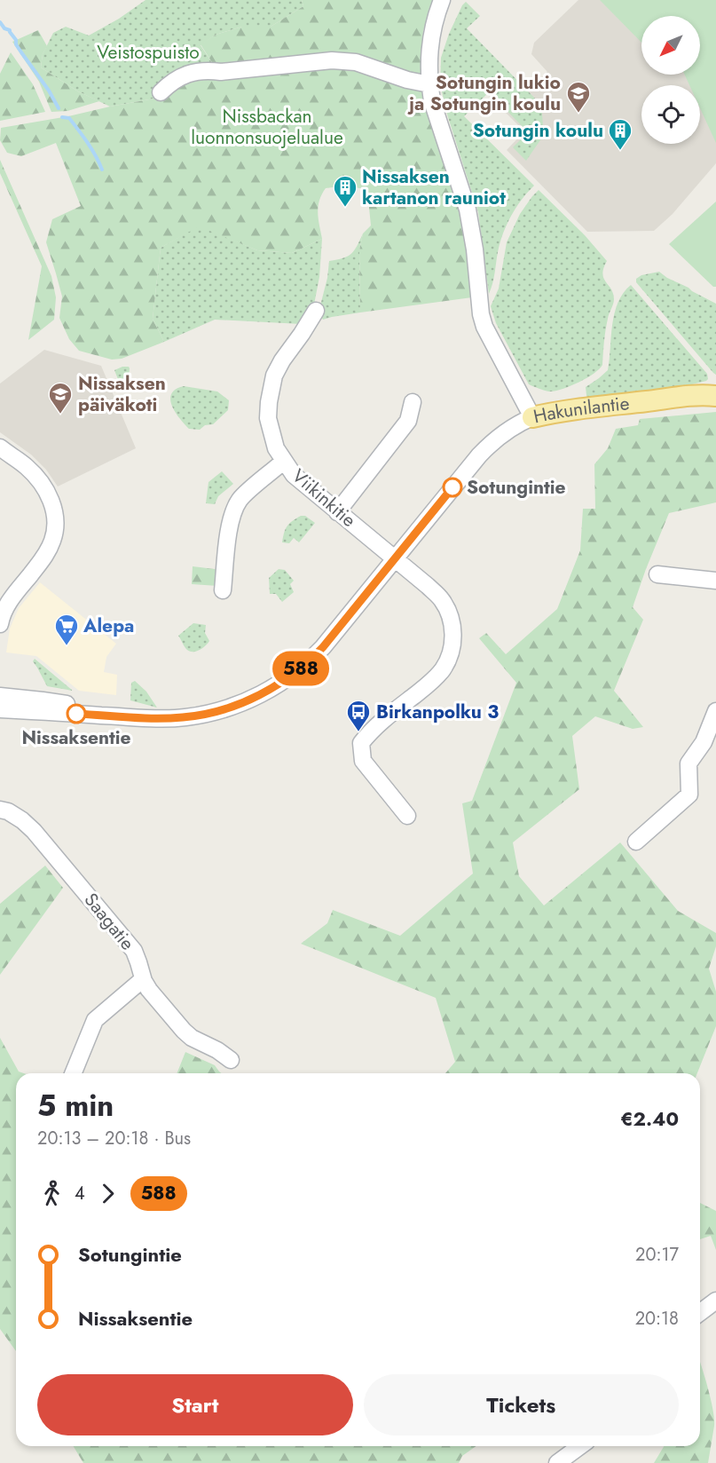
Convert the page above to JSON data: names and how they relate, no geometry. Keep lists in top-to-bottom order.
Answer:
{
  "streets": {
    "main road": ["Hakunilantie"],
    "street": ["Viikinkitie", "Saagatie"]
  },
  "crossings": [
    ["Hakunilantie", "Viikinkitie"]
  ],
  "parks": ["Veistospuisto", "Nissbackan luonnonsuojelualue"],
  "places": {
    "school or university": ["Sotungin lukio ja Sotungin koulu", "Nissaksen päiväkoti"],
    "building": ["Sotungin koulu", "Nissaksen kartanon rauniot"],
    "other": ["Sotungintie", "Nissaksentie"],
    "supermarket": ["Alepa"],
    "bus stop": ["Birkanpolku 3"]
  },
  "lines": ["bus line 588"],
  "north": "bottom left",
  "page": {
    "on_map": "588",
    "heading": ["5 min", "20:13 – 20:18 · Bus", "€2.40"],
    "legs": ["4", "588"],
    "list": [
      {
        "name": "Sotungintie",
        "value": "20:17"
      },
      {
        "name": "Nissaksentie",
        "value": "20:18"
      }
    ],
    "buttons": ["Start", "Tickets"]
  }
}
